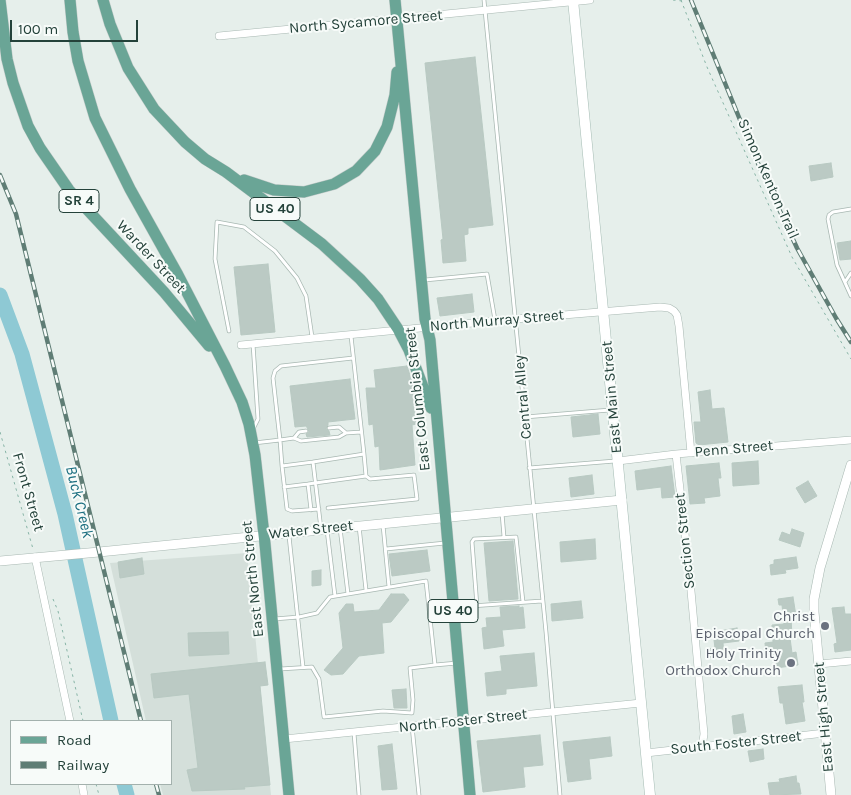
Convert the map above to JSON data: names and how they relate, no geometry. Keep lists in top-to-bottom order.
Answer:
{
  "streets": {
    "main road": [
      "SR 4",
      "US 40",
      "Warder Street",
      "East Main Street",
      "East Columbia Street",
      "East North Street"
    ],
    "street": [
      "North Sycamore Street",
      "North Murray Street",
      "Penn Street",
      "Water Street",
      "Section Street",
      "East High Street",
      "North Foster Street",
      "South Foster Street"
    ],
    "lane": ["Central Alley"],
    "path": ["Simon Kenton Trail", "Front Street"]
  },
  "crossings": [
    ["North Sycamore Street", "Central Alley"],
    ["North Sycamore Street", "East Main Street"],
    ["North Sycamore Street", "East Columbia Street"],
    ["US 40", "North Murray Street"],
    ["US 40", "East Columbia Street"],
    ["Warder Street", "East North Street"],
    ["North Murray Street", "Central Alley"],
    ["North Murray Street", "East Main Street"],
    ["North Murray Street", "East Columbia Street"],
    ["North Murray Street", "Penn Street"],
    ["Central Alley", "Water Street"],
    ["Central Alley", "North Foster Street"],
    ["East Main Street", "Penn Street"],
    ["East Main Street", "Water Street"],
    ["East Main Street", "North Foster Street"],
    ["East Main Street", "South Foster Street"],
    ["East Columbia Street", "Water Street"],
    ["East Columbia Street", "North Foster Street"],
    ["Penn Street", "Section Street"],
    ["Front Street", "Water Street"],
    ["Water Street", "East North Street"],
    ["Section Street", "South Foster Street"],
    ["East North Street", "North Foster Street"],
    ["East High Street", "South Foster Street"]
  ],
  "water": ["Buck Creek"],
  "places": ["Christ Episcopal Church", "Holy Trinity Orthodox Church"],
  "legend": ["Road", "Railway"],
  "scale_bar": "100 m"
}
